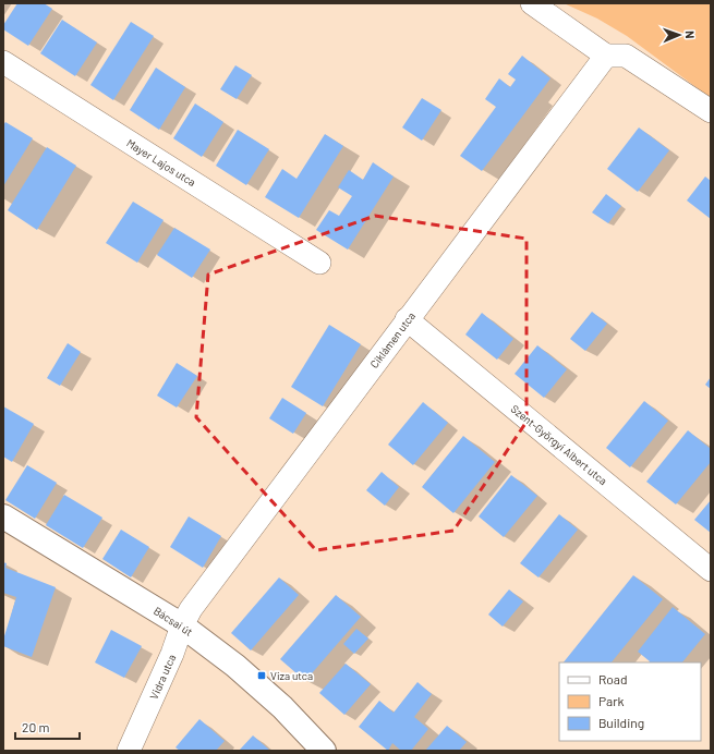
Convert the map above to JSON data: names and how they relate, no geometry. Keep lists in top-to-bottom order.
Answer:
{
  "streets": {
    "main road": ["Bácsai út"],
    "street": [
      "Mayer Lajos utca",
      "Ciklámen utca",
      "Szent-Györgyi Albert utca",
      "Vidra utca"
    ]
  },
  "crossings": [
    ["Ciklámen utca", "Szent-Györgyi Albert utca"],
    ["Ciklámen utca", "Bácsai út"],
    ["Ciklámen utca", "Vidra utca"],
    ["Bácsai út", "Vidra utca"]
  ],
  "places": {
    "transit": ["Viza utca"]
  },
  "legend": ["Road", "Park", "Building"],
  "scale_bar": "20 m",
  "north": "right"
}
